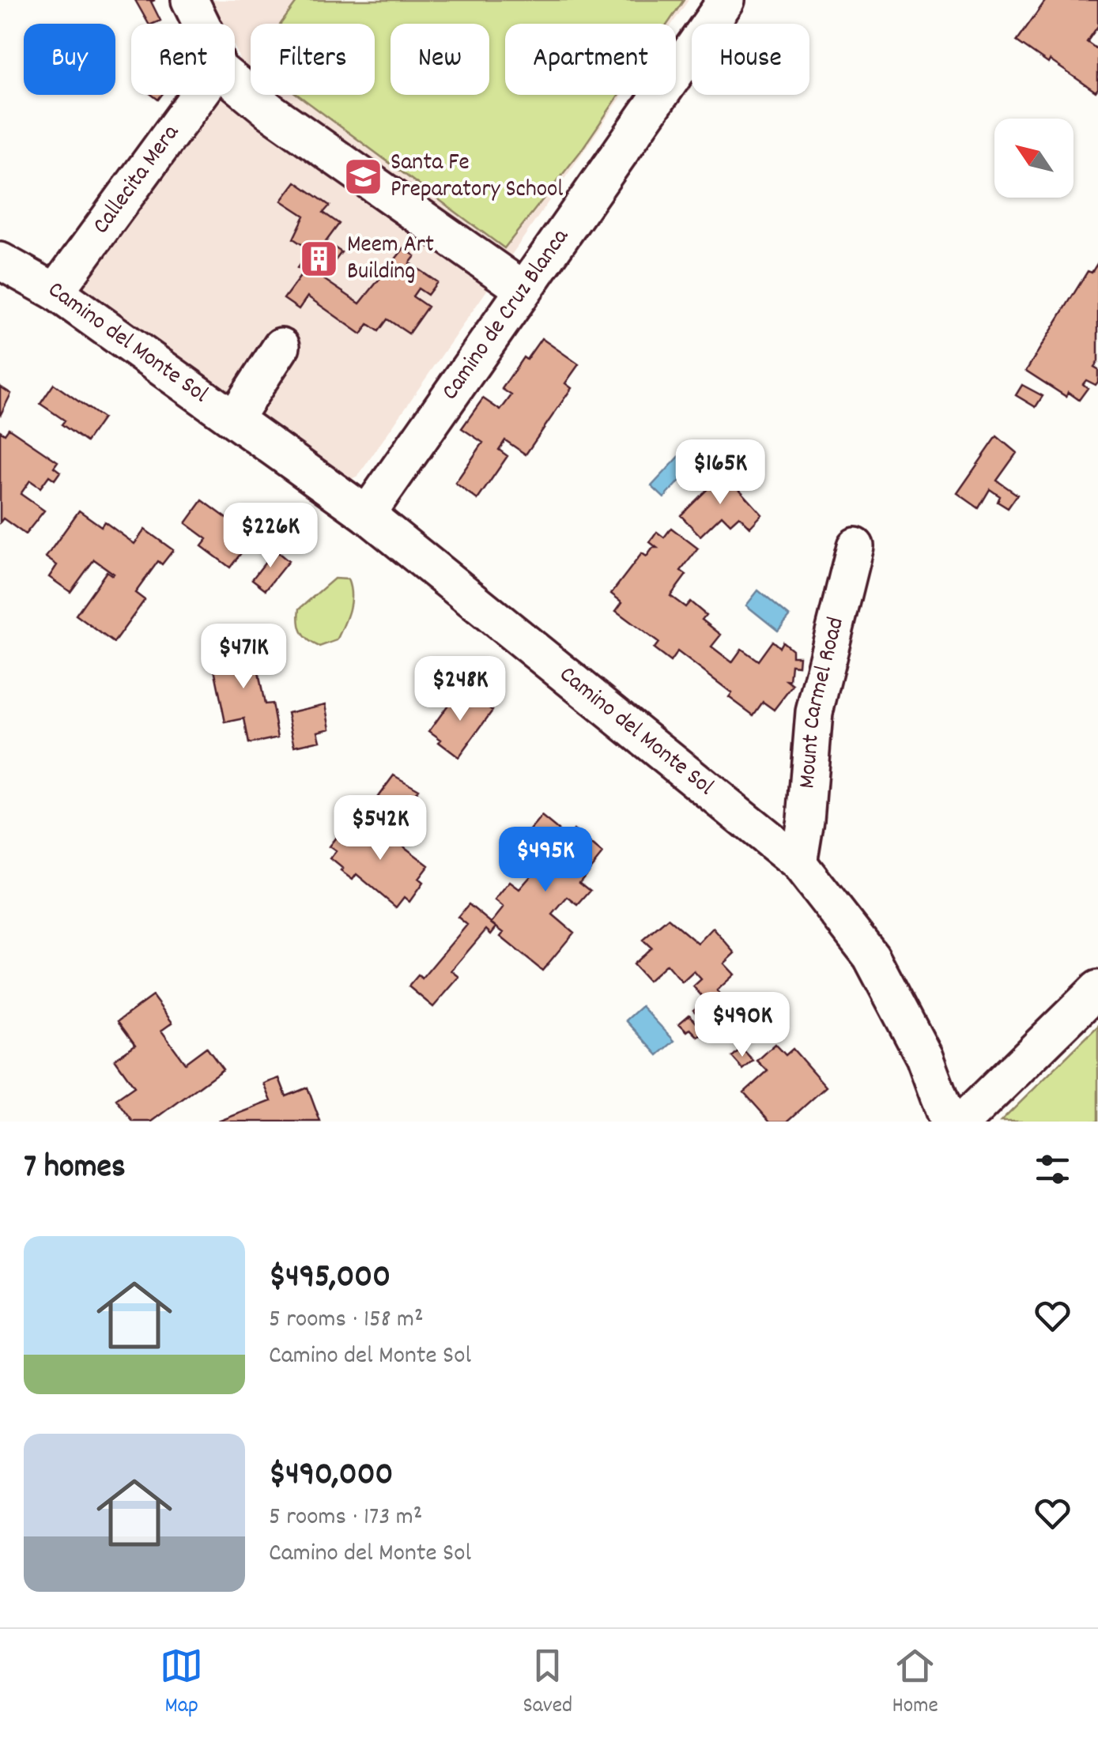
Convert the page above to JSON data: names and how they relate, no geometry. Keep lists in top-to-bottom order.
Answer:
{
  "streets": {
    "street": [
      "Callecita Mera",
      "Camino de Cruz Blanca",
      "Camino del Monte Sol",
      "Mount Carmel Road"
    ]
  },
  "crossings": [
    ["Callecita Mera", "Camino del Monte Sol"],
    ["Camino de Cruz Blanca", "Camino del Monte Sol"],
    ["Camino del Monte Sol", "Mount Carmel Road"]
  ],
  "places": {
    "school or university": ["Santa Fe Preparatory School"],
    "building": ["Meem Art Building"]
  },
  "north": "top left",
  "page": {
    "chip": [
      "Buy",
      "Rent",
      "Filters",
      "New",
      "Apartment",
      "House"
    ],
    "price": [
      "$165K",
      "$226K",
      "$471K",
      "$248K",
      "$542K",
      "$495K",
      "$490K"
    ],
    "heading": "7 homes",
    "list": [
      {
        "name": "$495,000",
        "note": "5 rooms · 158 m² · Camino del Monte Sol"
      },
      {
        "name": "$490,000",
        "note": "5 rooms · 173 m² · Camino del Monte Sol"
      }
    ],
    "tabs": ["Map", "Saved", "Home"]
  }
}
